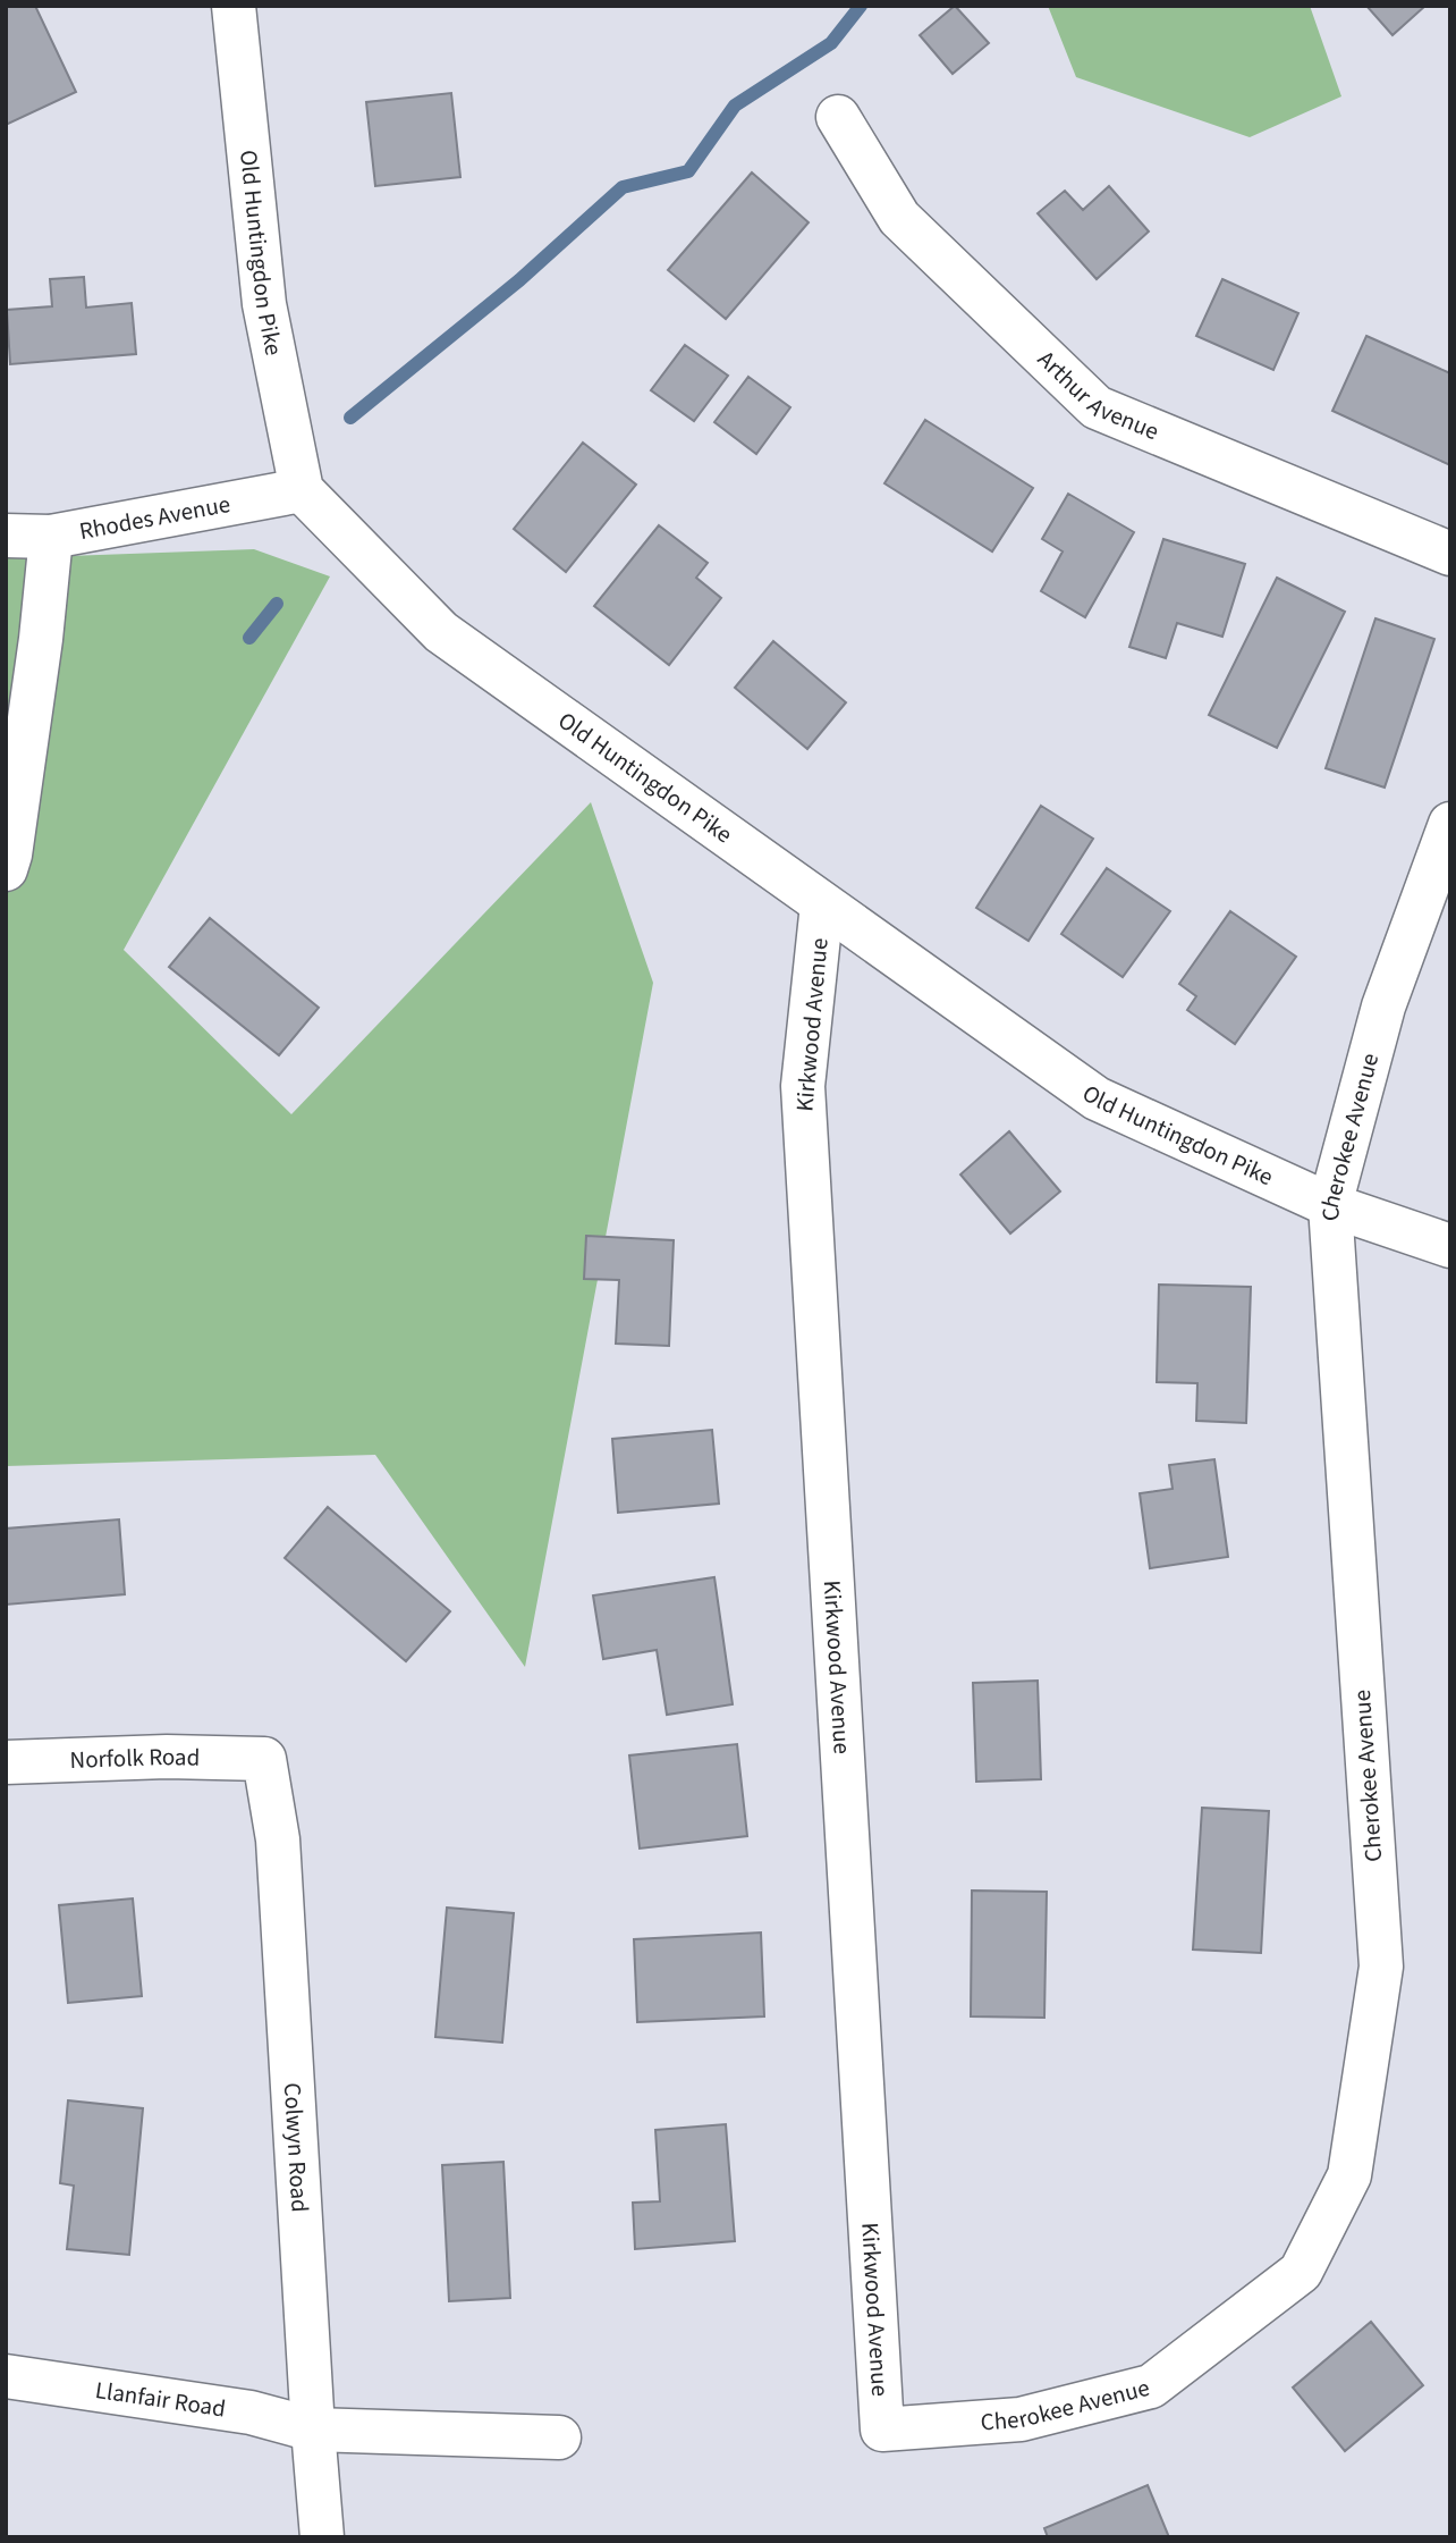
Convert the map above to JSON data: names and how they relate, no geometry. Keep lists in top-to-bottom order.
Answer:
{
  "streets": {
    "street": [
      "Old Huntingdon Pike",
      "Arthur Avenue",
      "Rhodes Avenue",
      "Kirkwood Avenue",
      "Cherokee Avenue",
      "Norfolk Road",
      "Colwyn Road",
      "Llanfair Road"
    ]
  },
  "crossings": [
    ["Old Huntingdon Pike", "Rhodes Avenue"],
    ["Old Huntingdon Pike", "Kirkwood Avenue"],
    ["Old Huntingdon Pike", "Cherokee Avenue"],
    ["Kirkwood Avenue", "Cherokee Avenue"],
    ["Norfolk Road", "Colwyn Road"],
    ["Colwyn Road", "Llanfair Road"]
  ]
}
